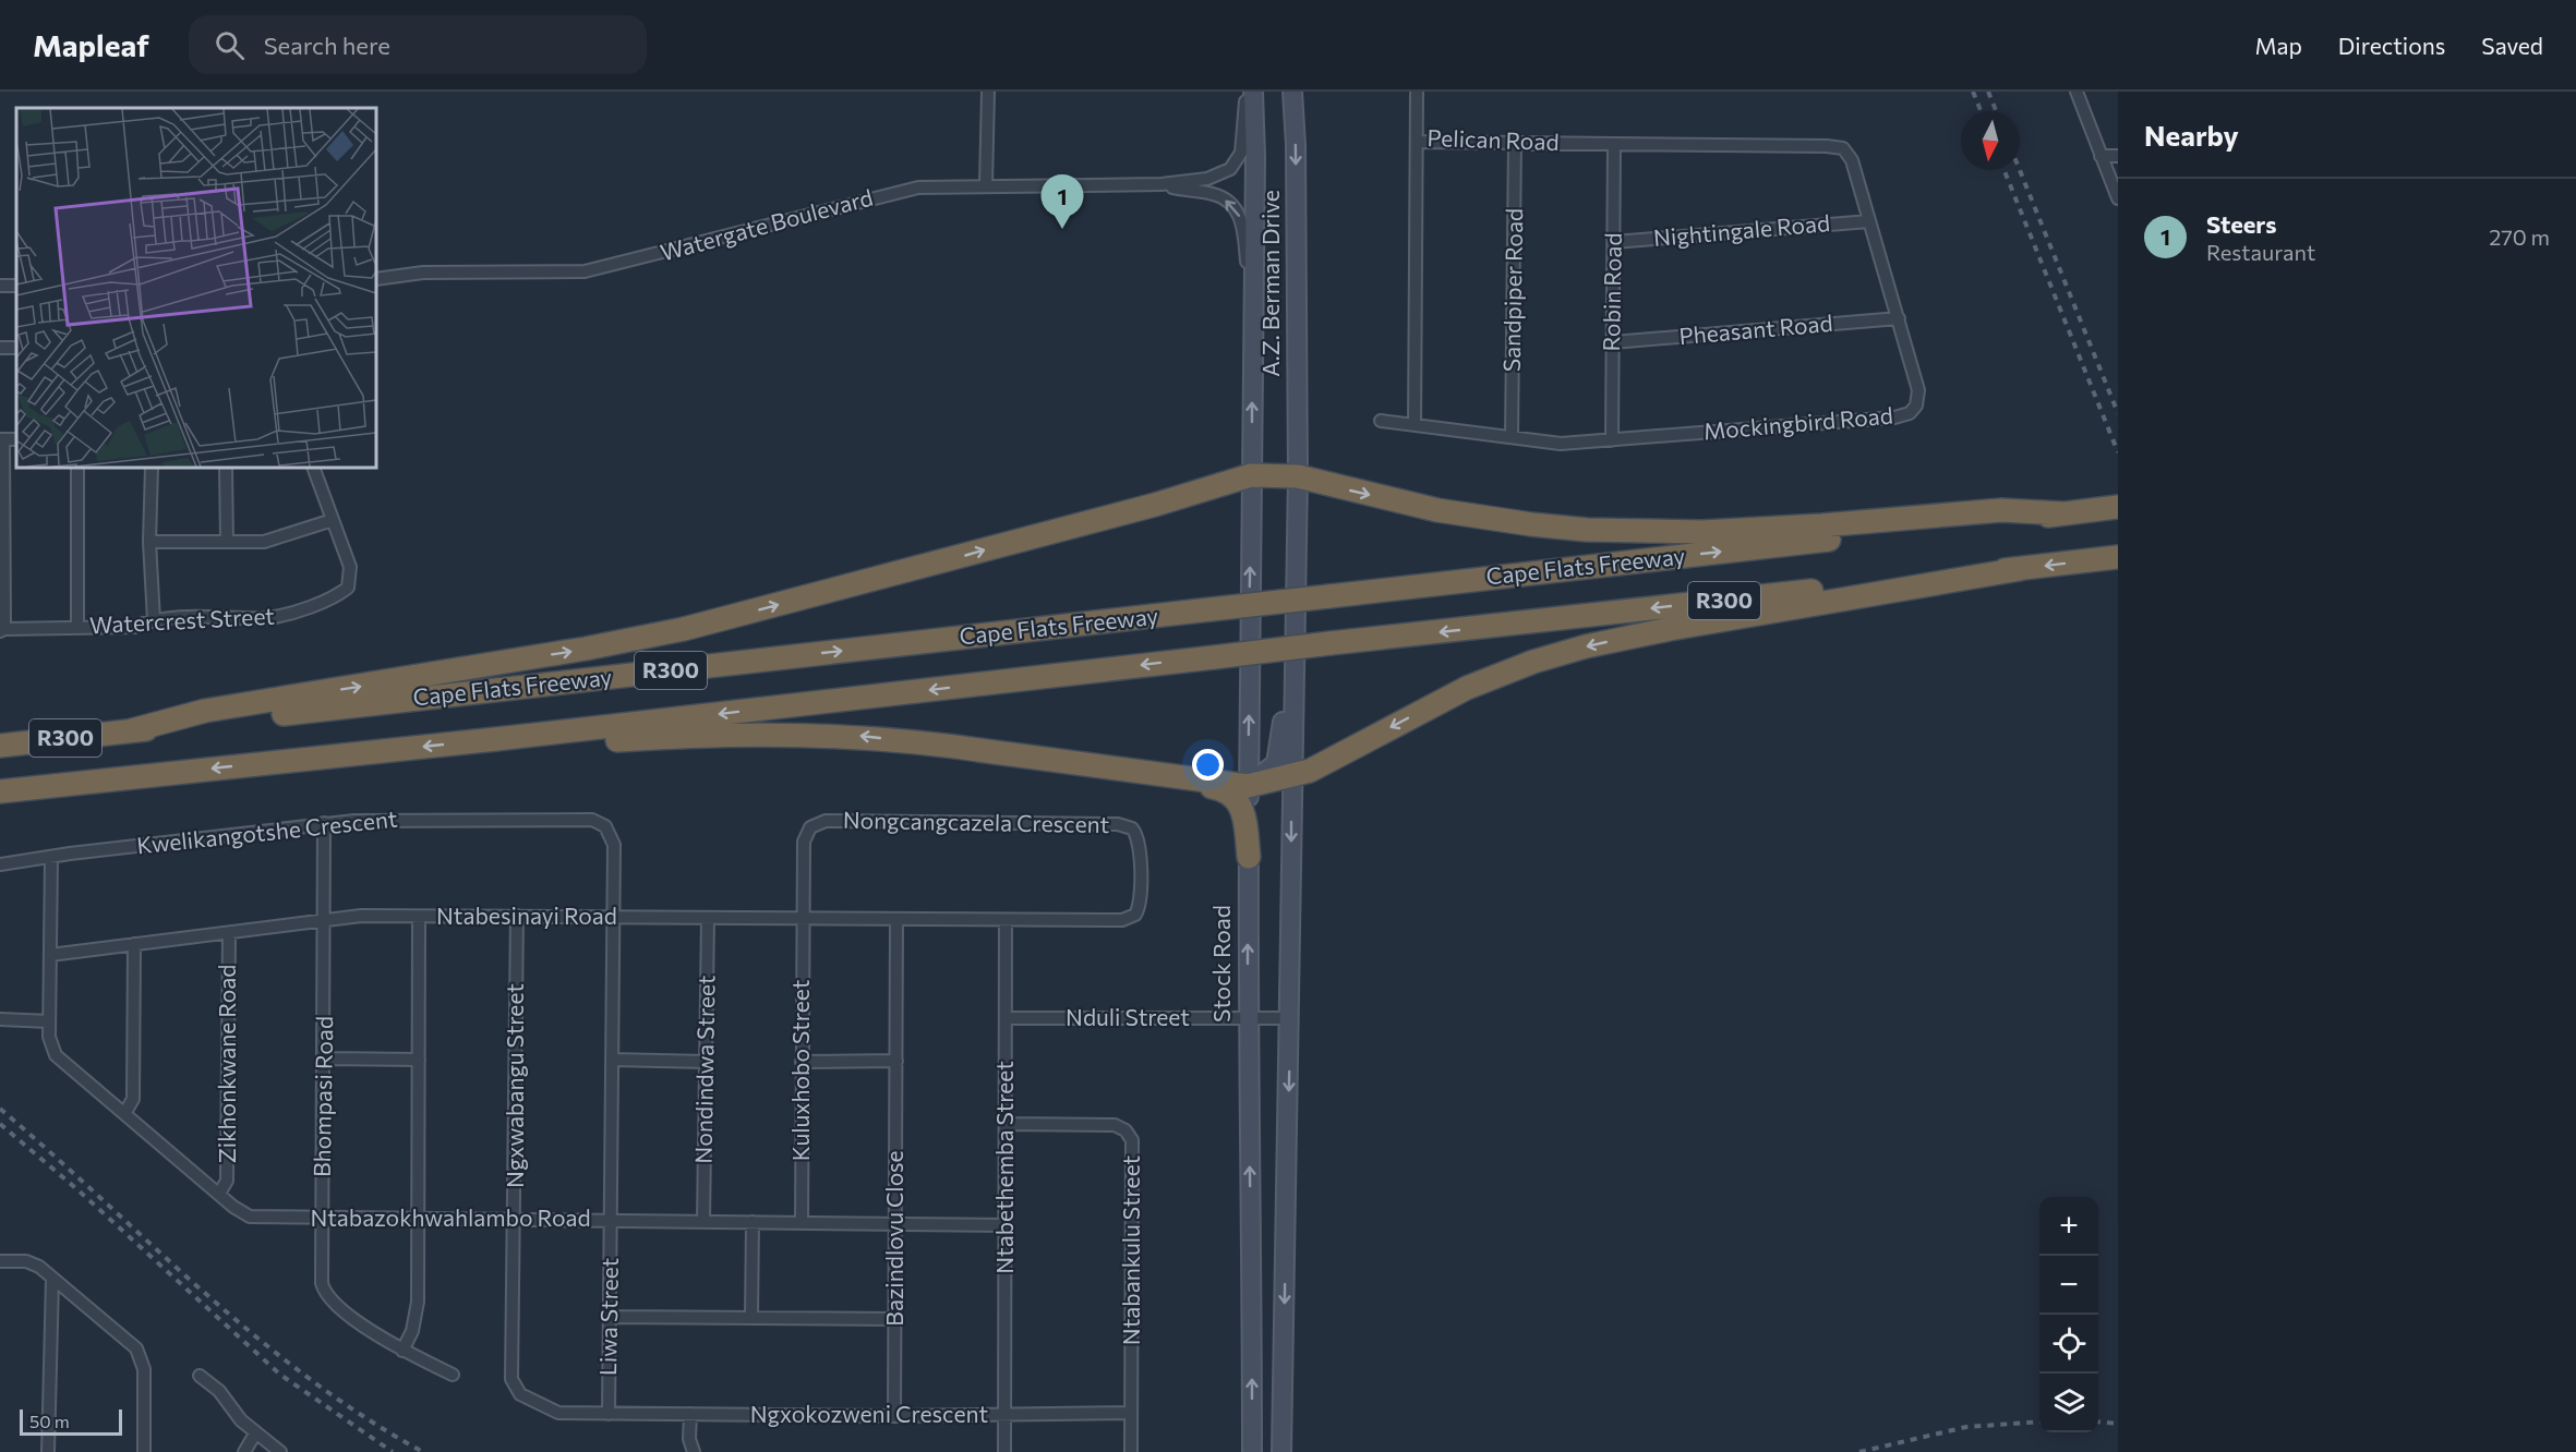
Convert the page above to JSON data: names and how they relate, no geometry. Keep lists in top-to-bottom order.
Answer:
{
  "streets": {
    "highway": ["Cape Flats Freeway", "R300"],
    "main road": ["A.Z. Berman Drive", "Stock Road"],
    "street": [
      "Pelican Road",
      "Watergate Boulevard",
      "Nightingale Road",
      "Sandpiper Road",
      "Robin Road",
      "Pheasant Road",
      "Mockingbird Road",
      "Watercrest Street",
      "Nongcangcazela Crescent",
      "Kwelikangotshe Crescent",
      "Ntabesinayi Road",
      "Nduli Street",
      "Zikhonkwane Road",
      "Nondindwa Street",
      "Kuluxhobo Street",
      "Ngxwabangu Street",
      "Bhompasi Road",
      "Ntabethemba Street",
      "Ntabazokhwahlambo Road",
      "Bazindlovu Close",
      "Ntabankulu Street",
      "Liwa Street",
      "Ngxokozweni Crescent"
    ]
  },
  "crossings": [
    ["Pelican Road", "Sandpiper Road"],
    ["Pelican Road", "Robin Road"],
    ["Pelican Road", "Mockingbird Road"],
    ["Watergate Boulevard", "A.Z. Berman Drive"],
    ["Nightingale Road", "Robin Road"],
    ["Nightingale Road", "Mockingbird Road"],
    ["A.Z. Berman Drive", "Stock Road"],
    ["Sandpiper Road", "Mockingbird Road"],
    ["Robin Road", "Pheasant Road"],
    ["Robin Road", "Mockingbird Road"],
    ["Pheasant Road", "Mockingbird Road"],
    ["Nongcangcazela Crescent", "Ntabesinayi Road"],
    ["Nongcangcazela Crescent", "Kuluxhobo Street"],
    ["Nongcangcazela Crescent", "Ntabethemba Street"],
    ["Kwelikangotshe Crescent", "Ntabesinayi Road"],
    ["Kwelikangotshe Crescent", "Bhompasi Road"],
    ["Kwelikangotshe Crescent", "Liwa Street"],
    ["Ntabesinayi Road", "Zikhonkwane Road"],
    ["Ntabesinayi Road", "Nondindwa Street"],
    ["Ntabesinayi Road", "Kuluxhobo Street"],
    ["Ntabesinayi Road", "Ngxwabangu Street"],
    ["Ntabesinayi Road", "Bhompasi Road"],
    ["Ntabesinayi Road", "Ntabethemba Street"],
    ["Ntabesinayi Road", "Ntabazokhwahlambo Road"],
    ["Ntabesinayi Road", "Bazindlovu Close"],
    ["Ntabesinayi Road", "Liwa Street"],
    ["Stock Road", "Nduli Street"],
    ["Nduli Street", "Ntabethemba Street"],
    ["Zikhonkwane Road", "Ntabazokhwahlambo Road"],
    ["Nondindwa Street", "Ntabazokhwahlambo Road"],
    ["Kuluxhobo Street", "Ntabazokhwahlambo Road"],
    ["Ngxwabangu Street", "Ntabazokhwahlambo Road"],
    ["Ngxwabangu Street", "Liwa Street"],
    ["Ngxwabangu Street", "Ngxokozweni Crescent"],
    ["Bhompasi Road", "Ntabazokhwahlambo Road"],
    ["Ntabethemba Street", "Ntabazokhwahlambo Road"],
    ["Ntabethemba Street", "Ntabankulu Street"],
    ["Ntabethemba Street", "Ngxokozweni Crescent"],
    ["Ntabazokhwahlambo Road", "Bazindlovu Close"],
    ["Ntabazokhwahlambo Road", "Liwa Street"],
    ["Bazindlovu Close", "Ngxokozweni Crescent"],
    ["Ntabankulu Street", "Ngxokozweni Crescent"],
    ["Liwa Street", "Ngxokozweni Crescent"]
  ],
  "scale_bar": "50 m",
  "north": "bottom",
  "page": {
    "header": "Mapleaf",
    "search": "Search here",
    "nav": ["Map", "Directions", "Saved"],
    "heading": "Nearby",
    "pins": "1",
    "list": [
      {
        "mark": "1",
        "name": "Steers",
        "note": "Restaurant",
        "value": "270 m"
      }
    ],
    "map_buttons": ["+", "−"],
    "scale": "50 m"
  }
}
